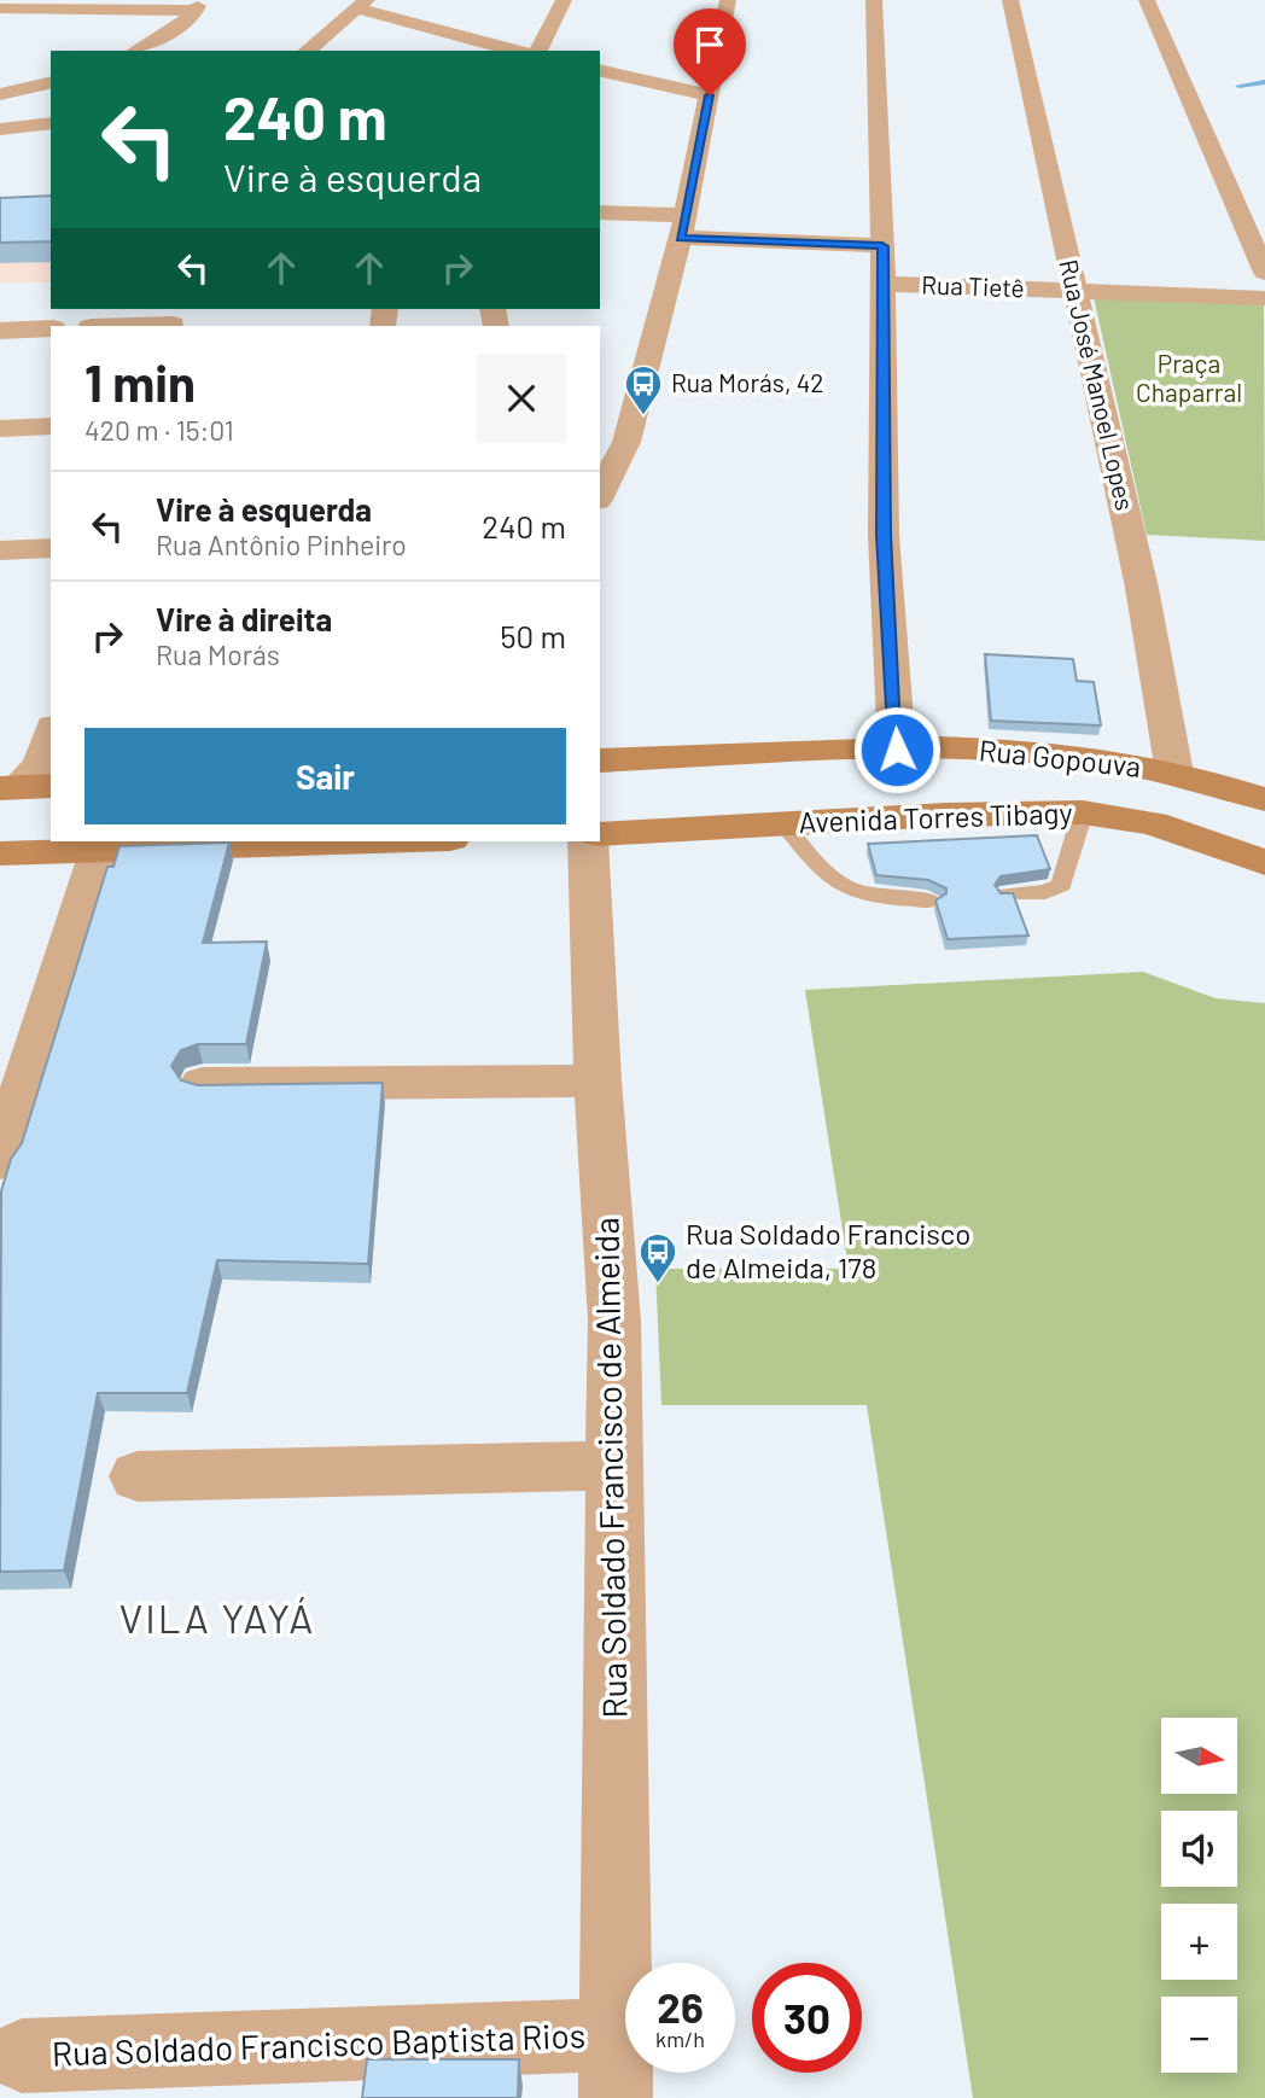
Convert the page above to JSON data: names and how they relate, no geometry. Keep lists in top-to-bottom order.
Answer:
{
  "streets": {
    "main road": ["Rua Gopouva", "Avenida Torres Tibagy"],
    "street": [
      "Rua Tietê",
      "Rua José Manoel Lopes",
      "Rua Soldado Francisco de Almeida",
      "Rua Soldado Francisco Baptista Rios"
    ]
  },
  "crossings": [
    ["Rua Tietê", "Rua José Manoel Lopes"],
    ["Rua José Manoel Lopes", "Rua Gopouva"],
    ["Rua Soldado Francisco de Almeida", "Rua Soldado Francisco Baptista Rios"]
  ],
  "districts": ["VILA YAYÁ"],
  "parks": ["Praça Chaparral"],
  "places": {
    "bus stop": ["Rua Morás, 42", "Rua Soldado Francisco de Almeida, 178"]
  },
  "north": "right",
  "page": {
    "turn": ["240 m", "Vire à esquerda"],
    "heading": ["1 min", "420 m · 15:01"],
    "list": [
      {
        "name": "Vire à esquerda",
        "note": "Rua Antônio Pinheiro",
        "value": "240 m"
      },
      {
        "name": "Vire à direita",
        "note": "Rua Morás",
        "value": "50 m"
      }
    ],
    "buttons": "Sair",
    "map_buttons": ["+", "−"],
    "speed": "26 km/h",
    "limit": "30"
  }
}
